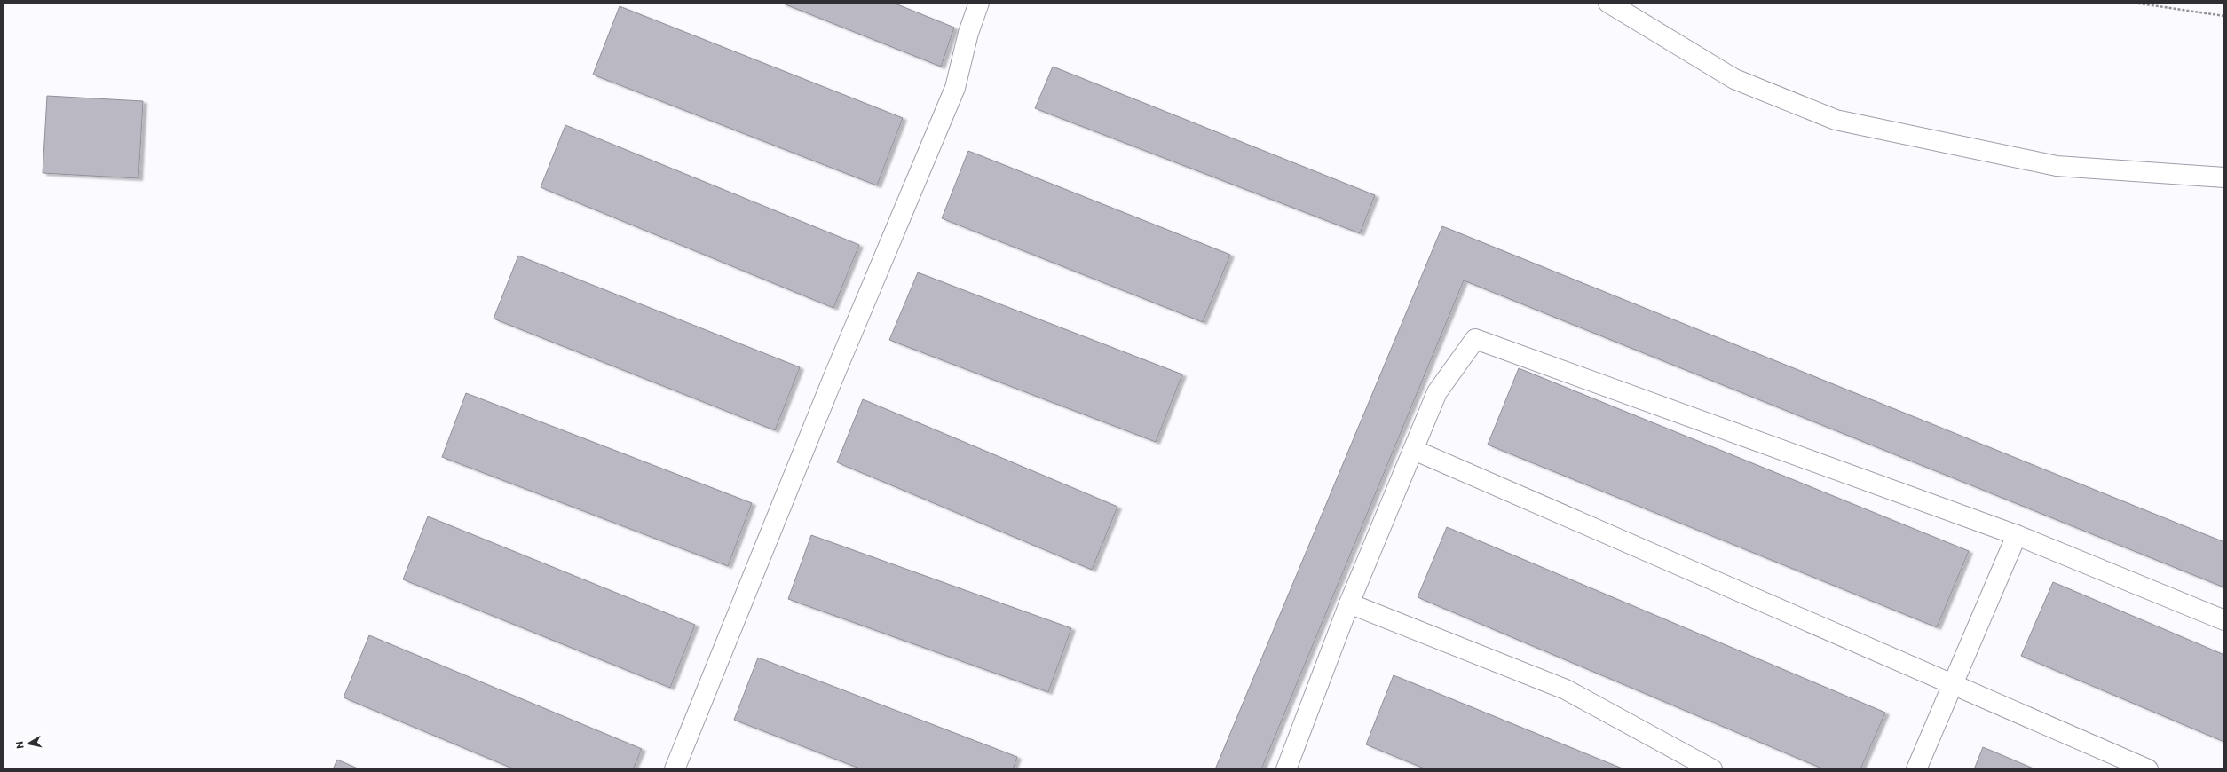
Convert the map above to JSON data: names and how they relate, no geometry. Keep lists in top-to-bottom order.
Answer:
{
  "north": "left"
}
